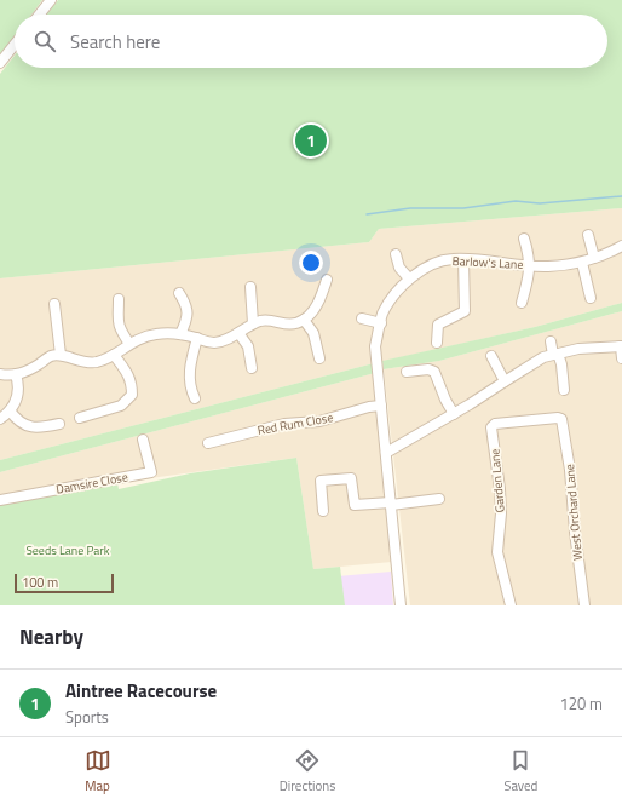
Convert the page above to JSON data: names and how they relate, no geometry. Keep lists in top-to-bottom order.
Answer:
{
  "streets": {
    "street": [
      "Barlow's Lane",
      "Red Rum Close",
      "Garden Lane",
      "Damsire Close",
      "West Orchard Lane"
    ]
  },
  "crossings": [
    ["Barlow's Lane", "Red Rum Close"],
    ["Garden Lane", "West Orchard Lane"]
  ],
  "parks": ["Seeds Lane Park"],
  "scale_bar": "100 m",
  "page": {
    "search": "Search here",
    "pins": "1",
    "scale": "100 m",
    "heading": "Nearby",
    "list": [
      {
        "mark": "1",
        "name": "Aintree Racecourse",
        "note": "Sports",
        "value": "120 m"
      }
    ],
    "nav": ["Map", "Directions", "Saved"]
  }
}
